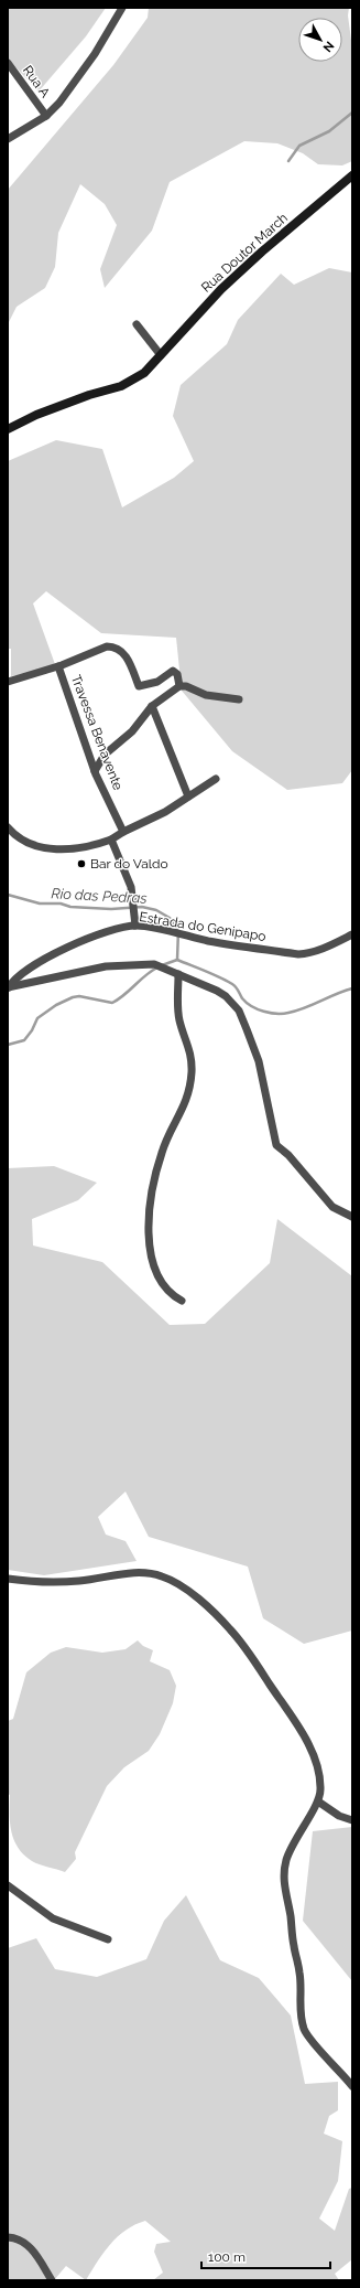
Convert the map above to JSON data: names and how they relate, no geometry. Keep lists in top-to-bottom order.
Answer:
{
  "streets": {
    "main road": ["Rua Doutor March"],
    "street": ["Rua A", "Travessa Benavente", "Estrada do Genipapo"]
  },
  "water": ["Rio das Pedras"],
  "places": ["Bar do Valdo"],
  "scale_bar": "100 m",
  "north": "bottom right"
}
